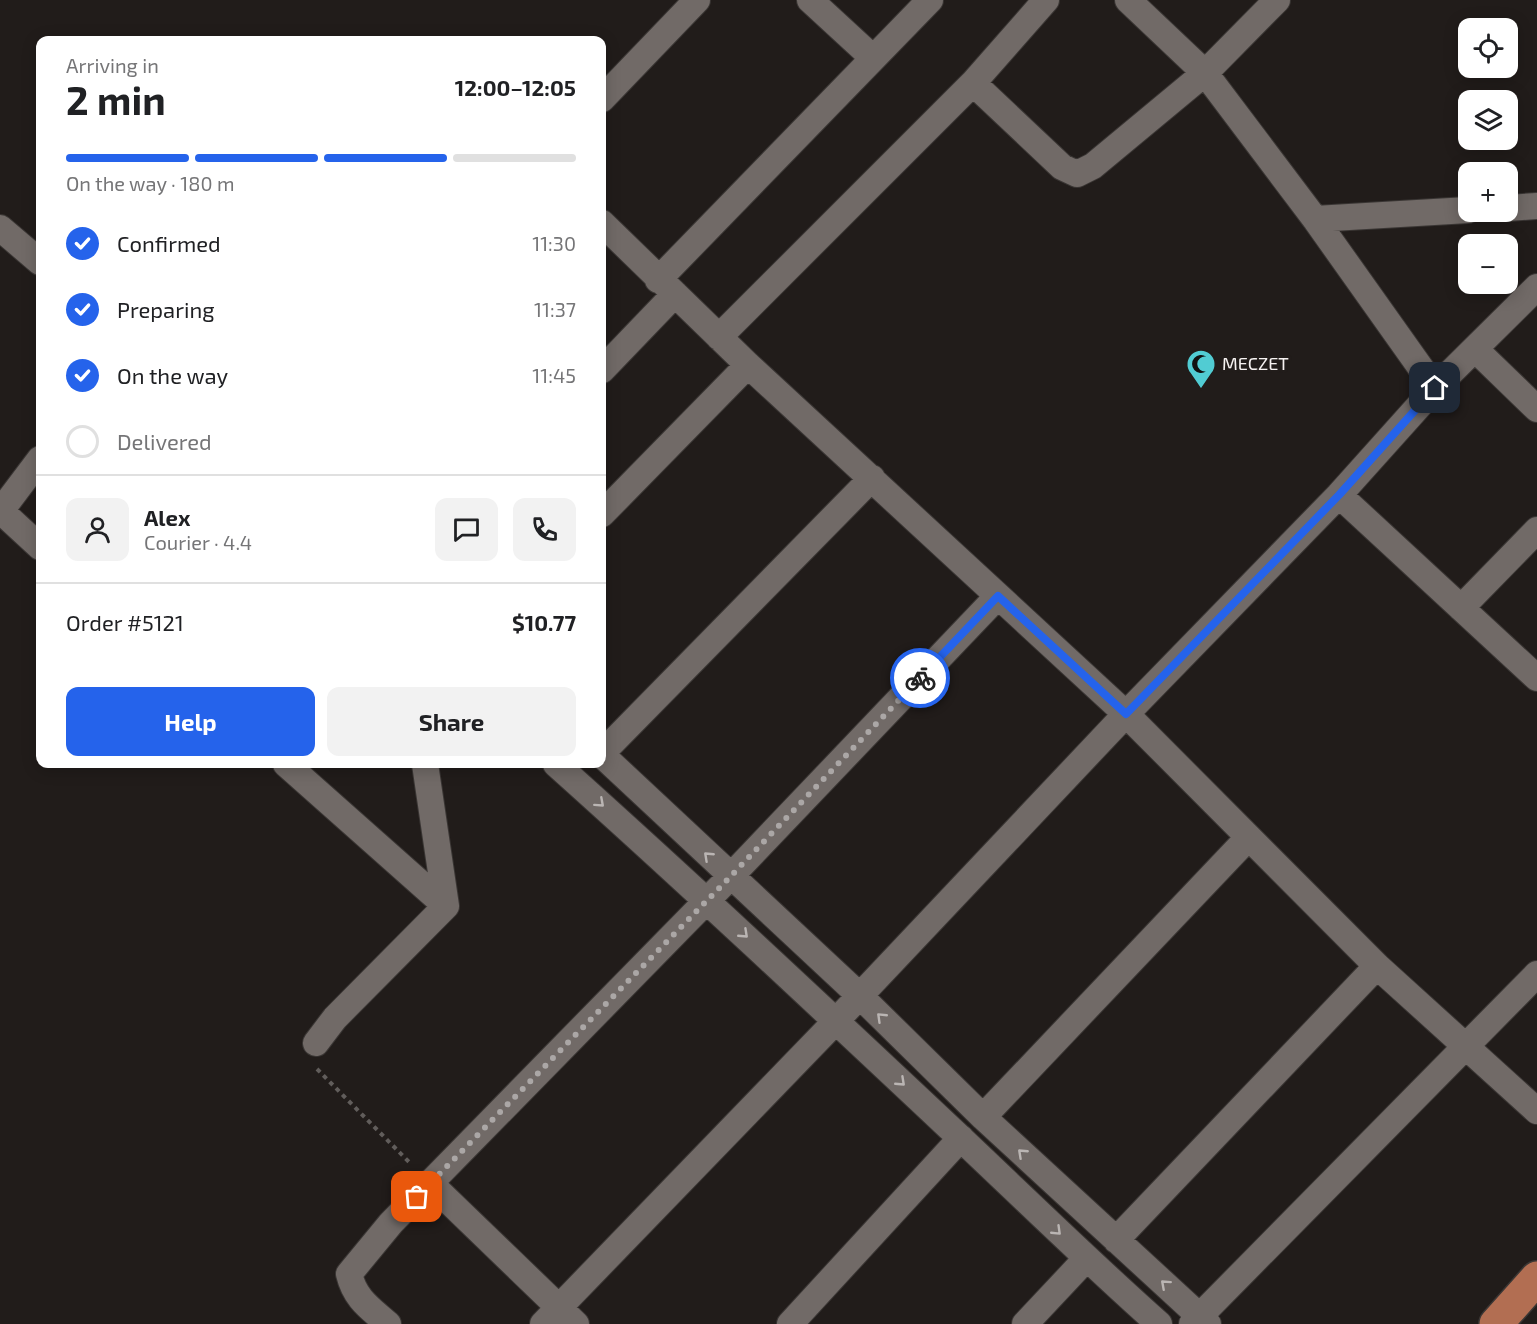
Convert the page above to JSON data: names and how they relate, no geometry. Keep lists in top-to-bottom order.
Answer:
{
  "places": {
    "mosque": ["MECZET"]
  },
  "page": {
    "map_buttons": ["+", "−"],
    "heading": ["2 min", "Arriving in", "12:00–12:05"],
    "panel": [
      "Alex",
      "Courier · 4.4",
      "Order #5121",
      "$10.77"
    ],
    "bar": "On the way · 180 m",
    "list": [
      ["Confirmed", "11:30"],
      ["Preparing", "11:37"],
      ["On the way", "11:45"],
      "Delivered"
    ],
    "buttons": ["Help", "Share"]
  }
}
